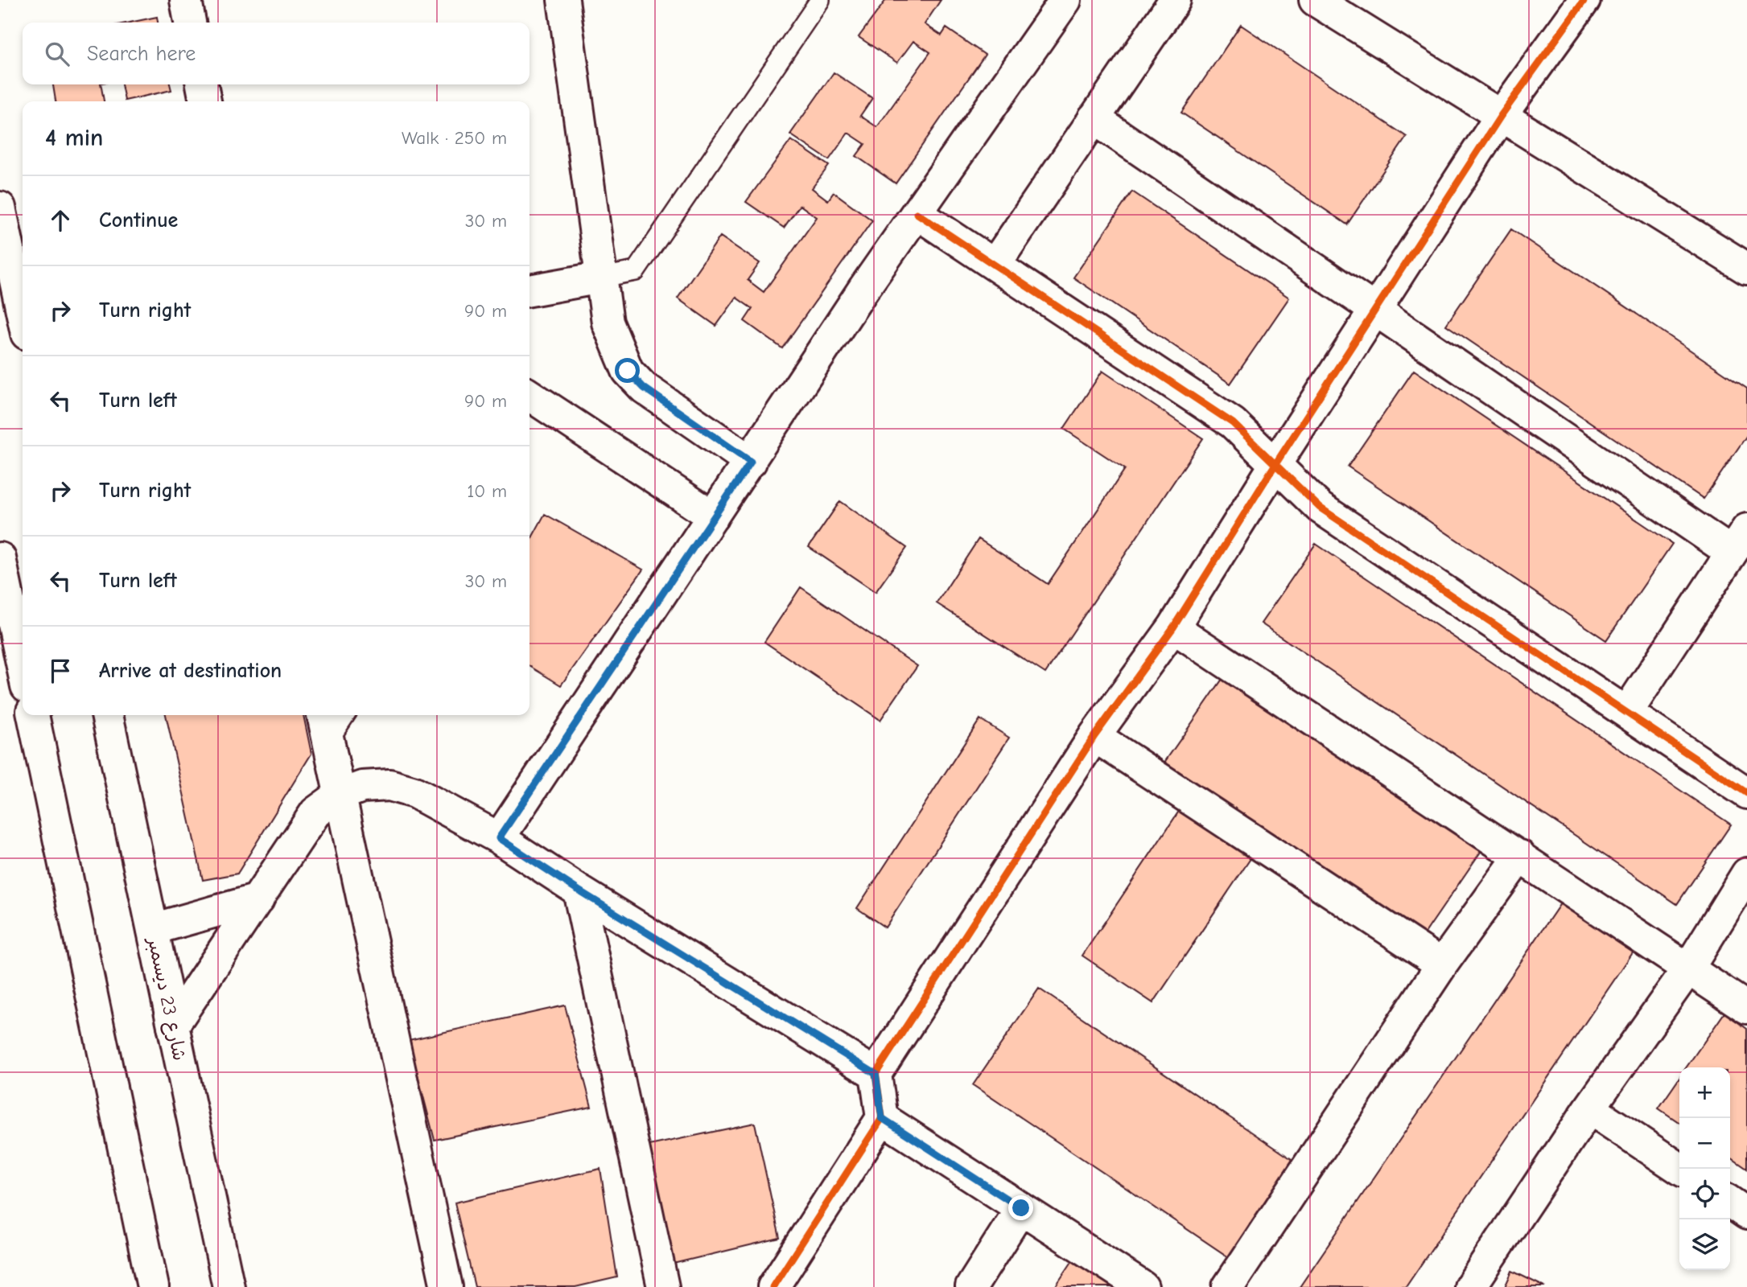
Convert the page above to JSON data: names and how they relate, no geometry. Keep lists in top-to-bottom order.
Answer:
{
  "streets": {
    "street": ["شارع 23 ديسمبر"]
  },
  "page": {
    "search": "Search here",
    "heading": ["4 min", "Walk · 250 m"],
    "list": [
      ["Continue", "30 m"],
      ["Turn right", "90 m"],
      ["Turn left", "90 m"],
      ["Turn right", "10 m"],
      ["Turn left", "30 m"],
      "Arrive at destination"
    ],
    "map_buttons": ["+", "−"]
  }
}
